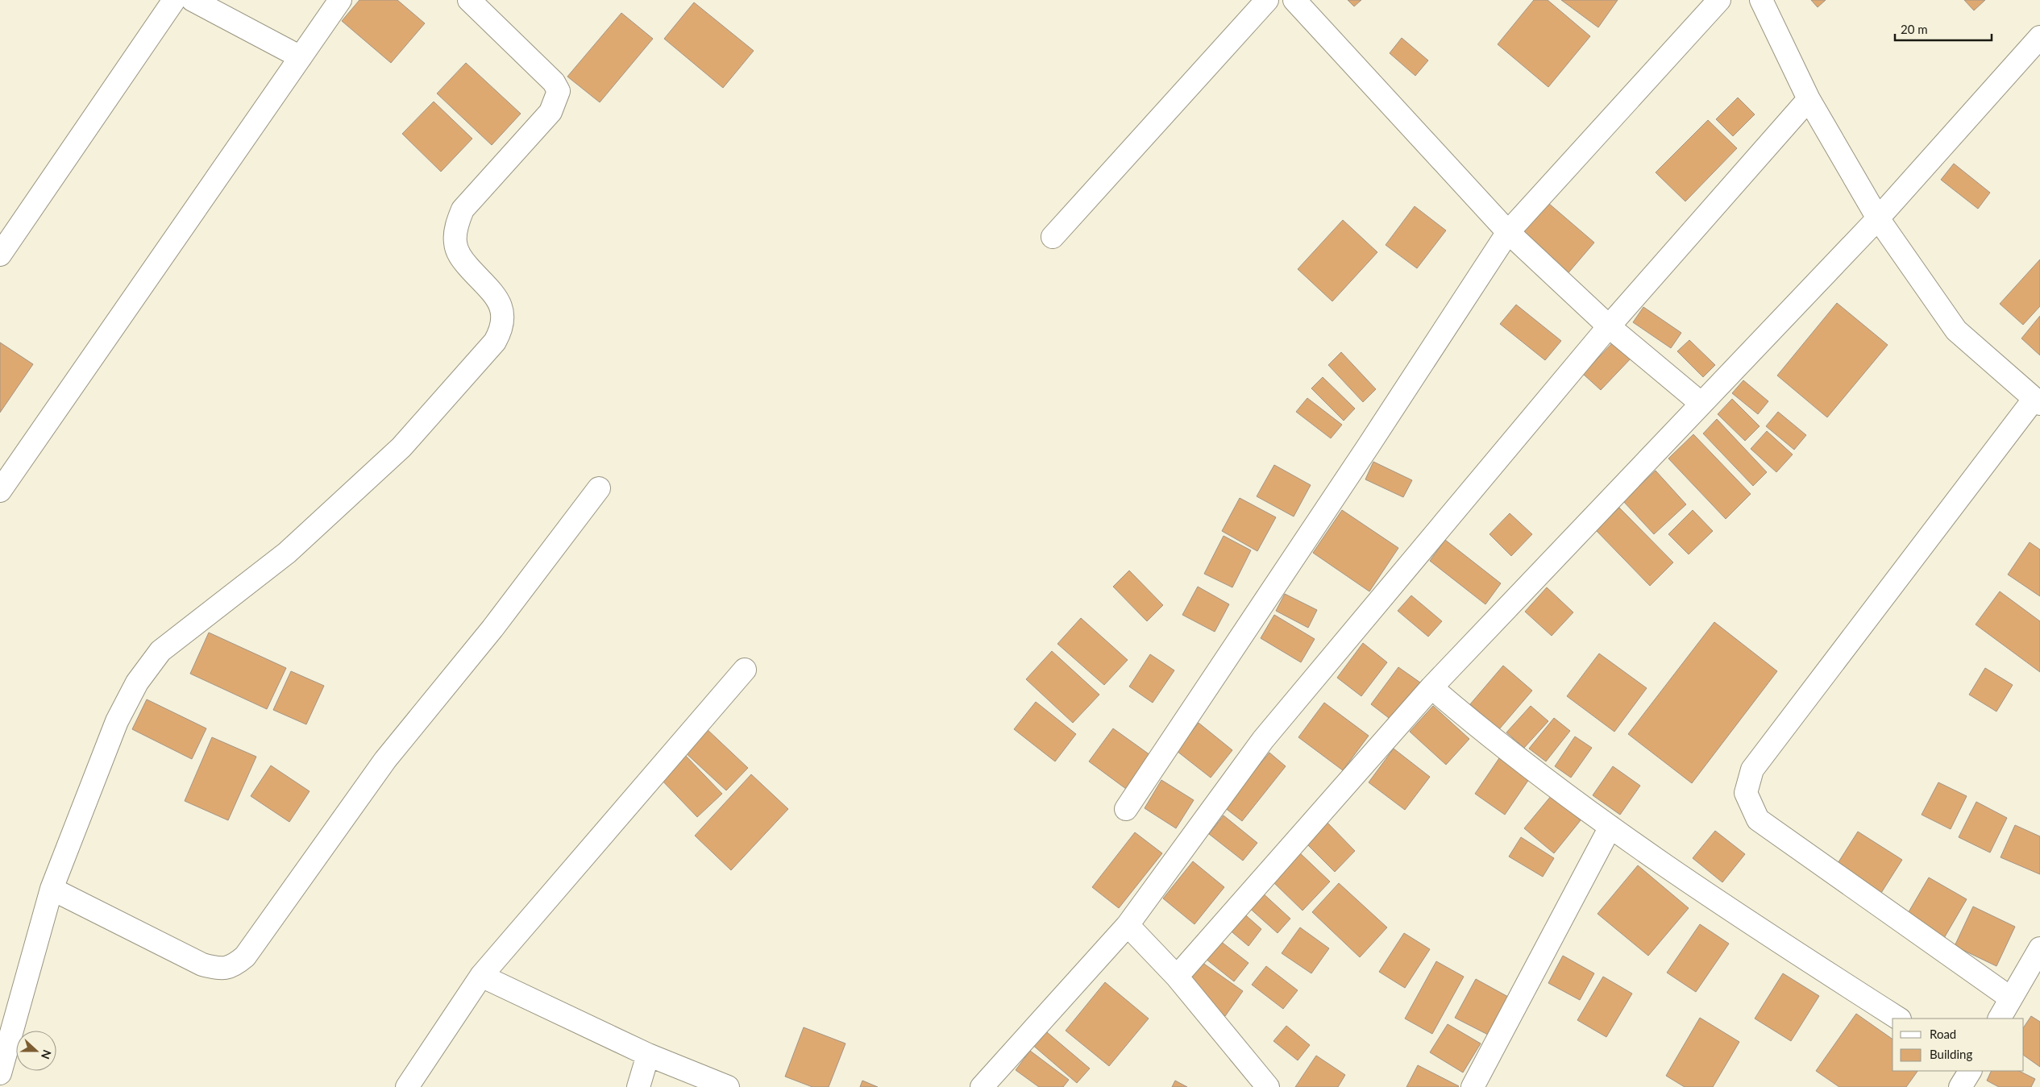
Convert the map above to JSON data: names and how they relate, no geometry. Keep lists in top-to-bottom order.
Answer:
{
  "legend": ["Road", "Building"],
  "scale_bar": "20 m",
  "north": "right"
}
